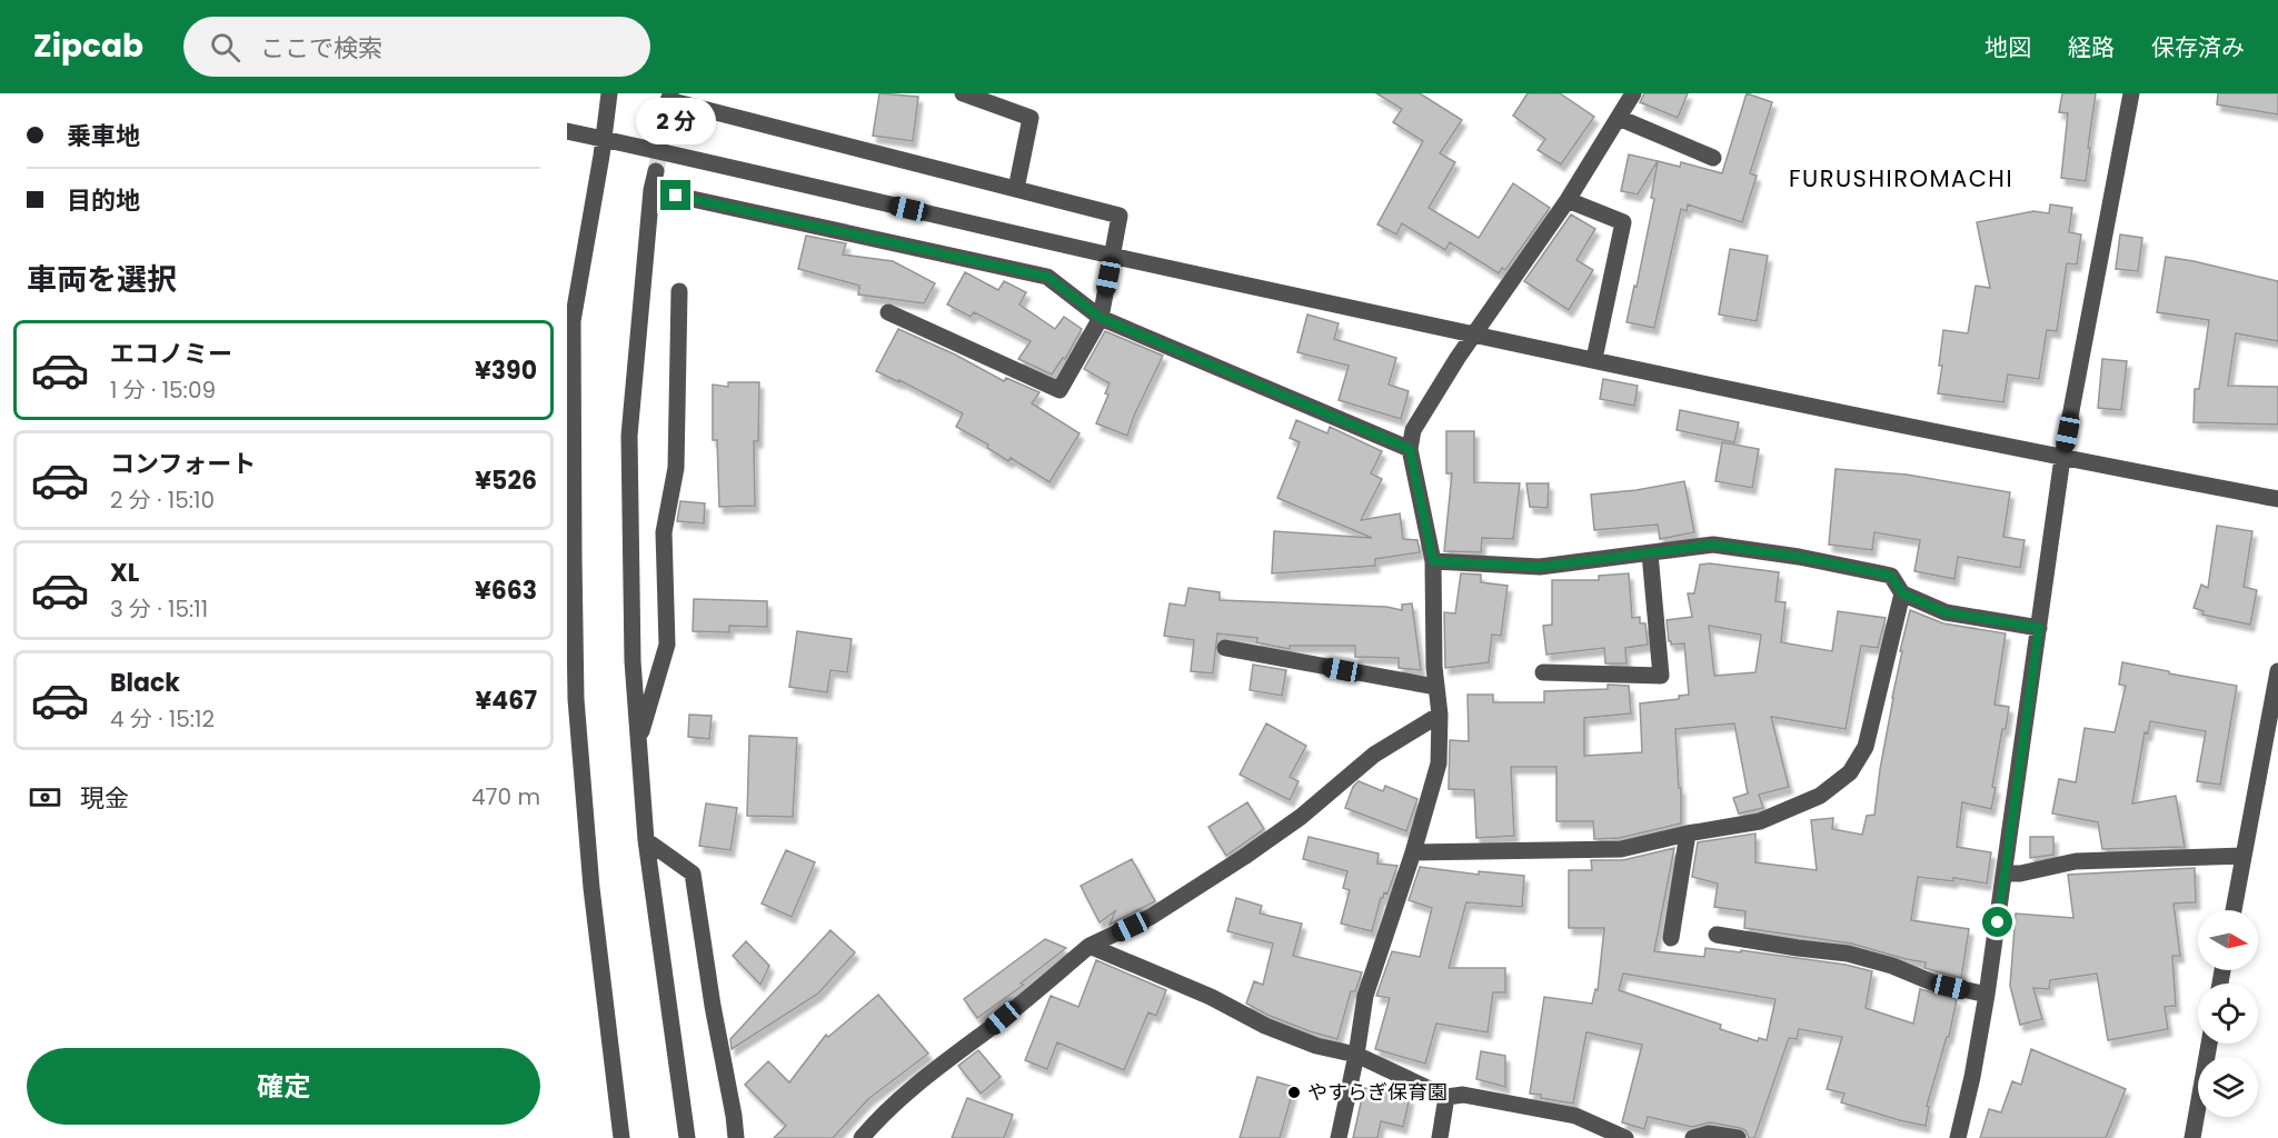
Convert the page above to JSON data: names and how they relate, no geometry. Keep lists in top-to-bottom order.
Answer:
{
  "districts": ["FURUSHIROMACHI"],
  "places": ["やすらぎ保育園"],
  "north": "right",
  "page": {
    "header": "Zipcab",
    "search": "ここで検索",
    "nav": ["地図", "経路", "保存済み"],
    "banner": ["乗車地", "目的地"],
    "bubble": "2 分",
    "heading": "車両を選択",
    "list": [
      {
        "name": "エコノミー",
        "note": "1 分 · 15:09",
        "value": "¥390"
      },
      {
        "name": "コンフォート",
        "note": "2 分 · 15:10",
        "value": "¥526"
      },
      {
        "name": "XL",
        "note": "3 分 · 15:11",
        "value": "¥663"
      },
      {
        "name": "Black",
        "note": "4 分 · 15:12",
        "value": "¥467"
      }
    ],
    "pay": ["現金", "470 m"],
    "buttons": "確定"
  }
}
